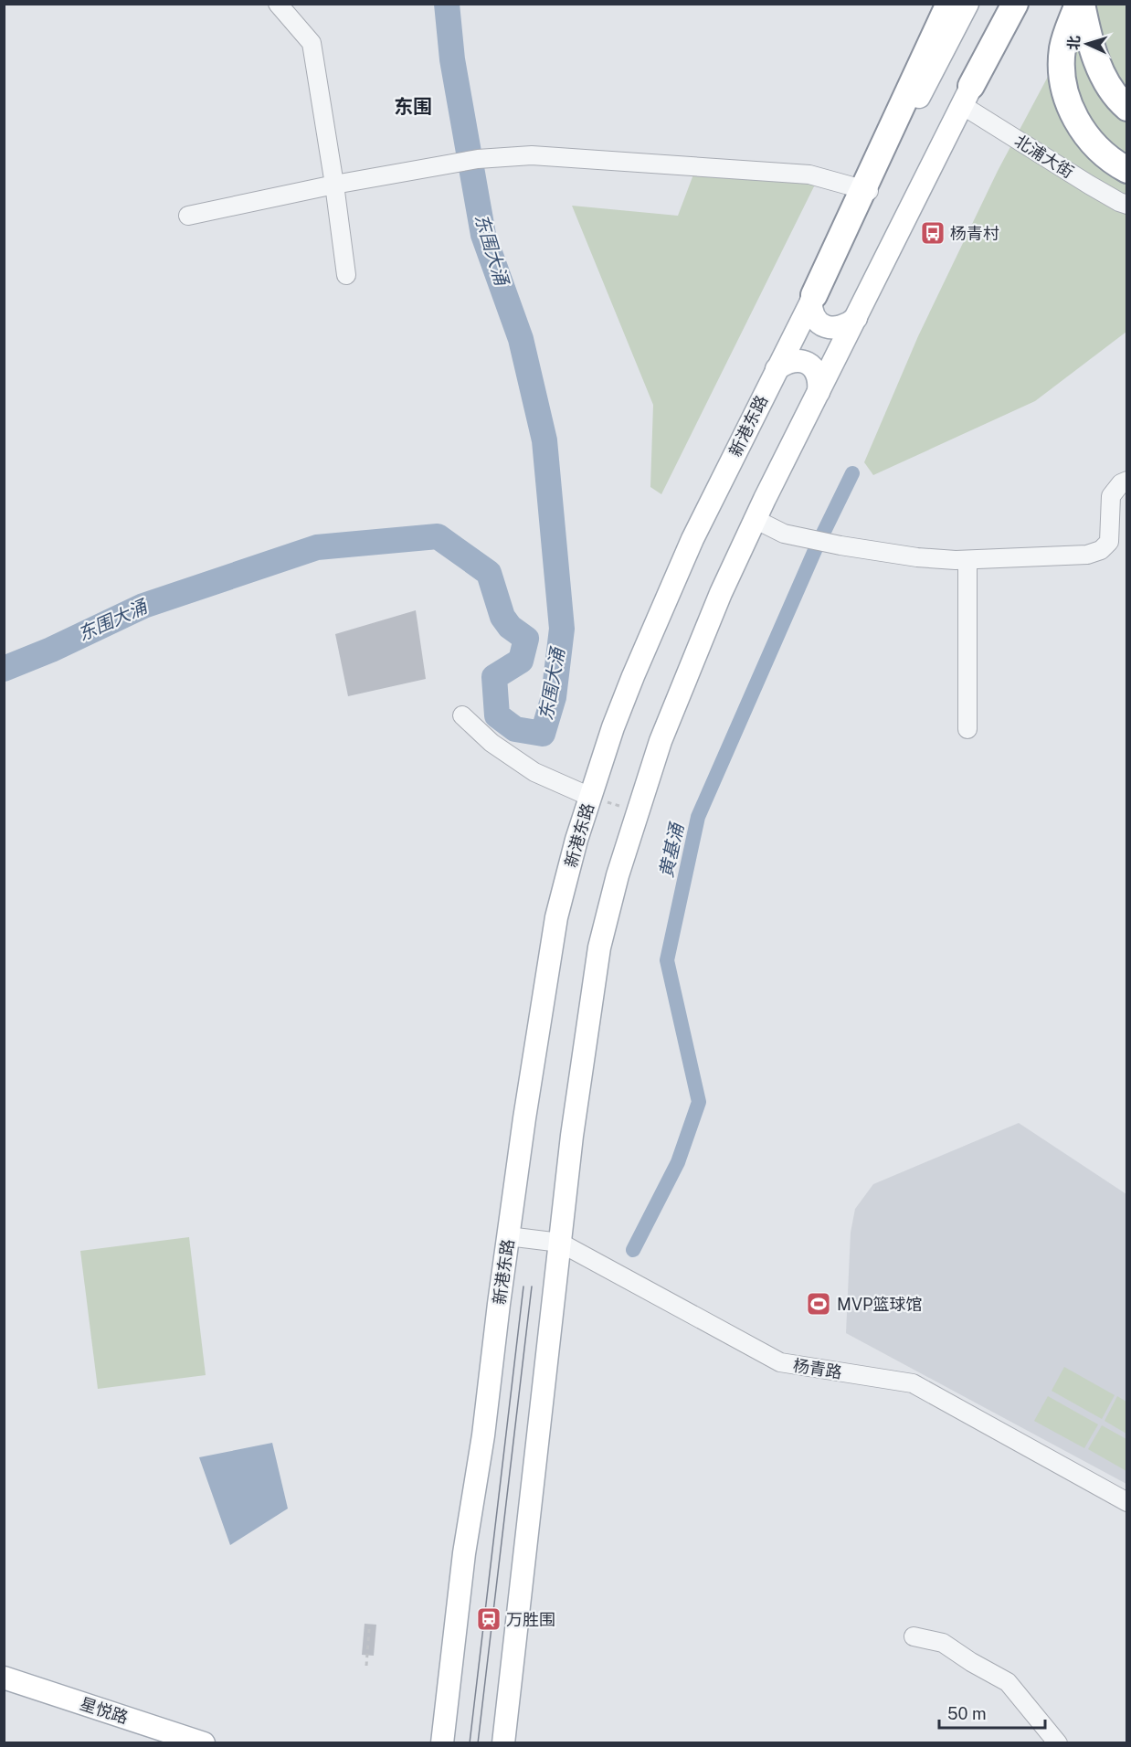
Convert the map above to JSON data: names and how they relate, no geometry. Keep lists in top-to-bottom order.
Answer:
{
  "streets": {
    "main road": ["新港东路", "星悦路"],
    "street": ["北浦大街", "杨青路"]
  },
  "crossings": [
    ["新港东路", "杨青路"]
  ],
  "districts": ["东围"],
  "water": ["东围大涌", "黄基涌"],
  "places": {
    "bus stop": ["杨青村"],
    "sports": ["MVP篮球馆"],
    "station": ["万胜围"]
  },
  "scale_bar": "50 m",
  "north": "left"
}
